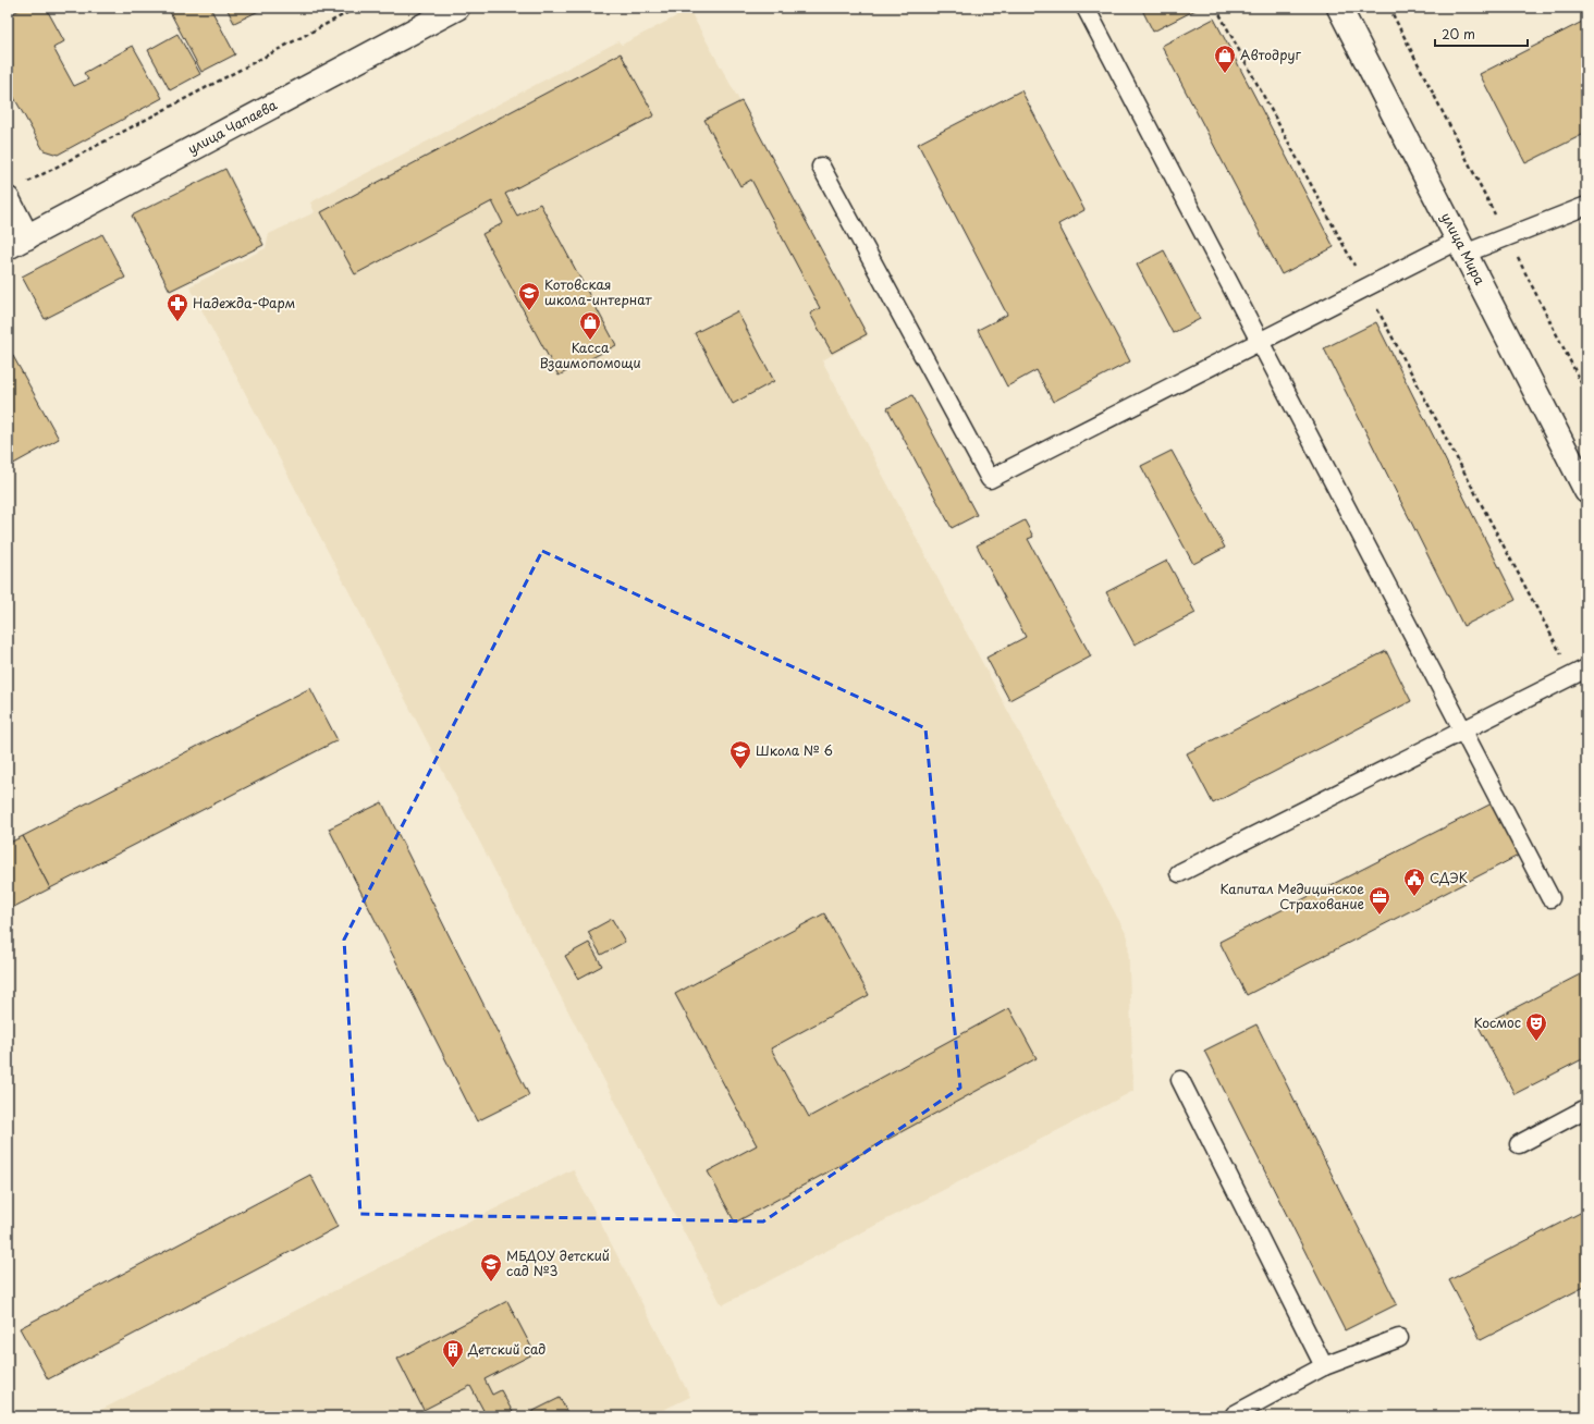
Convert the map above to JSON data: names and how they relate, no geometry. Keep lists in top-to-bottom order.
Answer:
{
  "streets": {
    "street": ["улица Чапаева", "улица Мира"]
  },
  "places": {
    "shop": ["Автодруг", "Касса Взаимопомощи"],
    "school or university": ["Котовская школа-интернат", "Школа № 6", "МБДОУ детский сад №3"],
    "pharmacy": ["Надежда-Фарм"],
    "public building": ["СДЭК"],
    "office": ["Капитал Медицинское Страхование"],
    "theatre": ["Космос"],
    "building": ["Детский сад"]
  },
  "scale_bar": "20 m"
}
